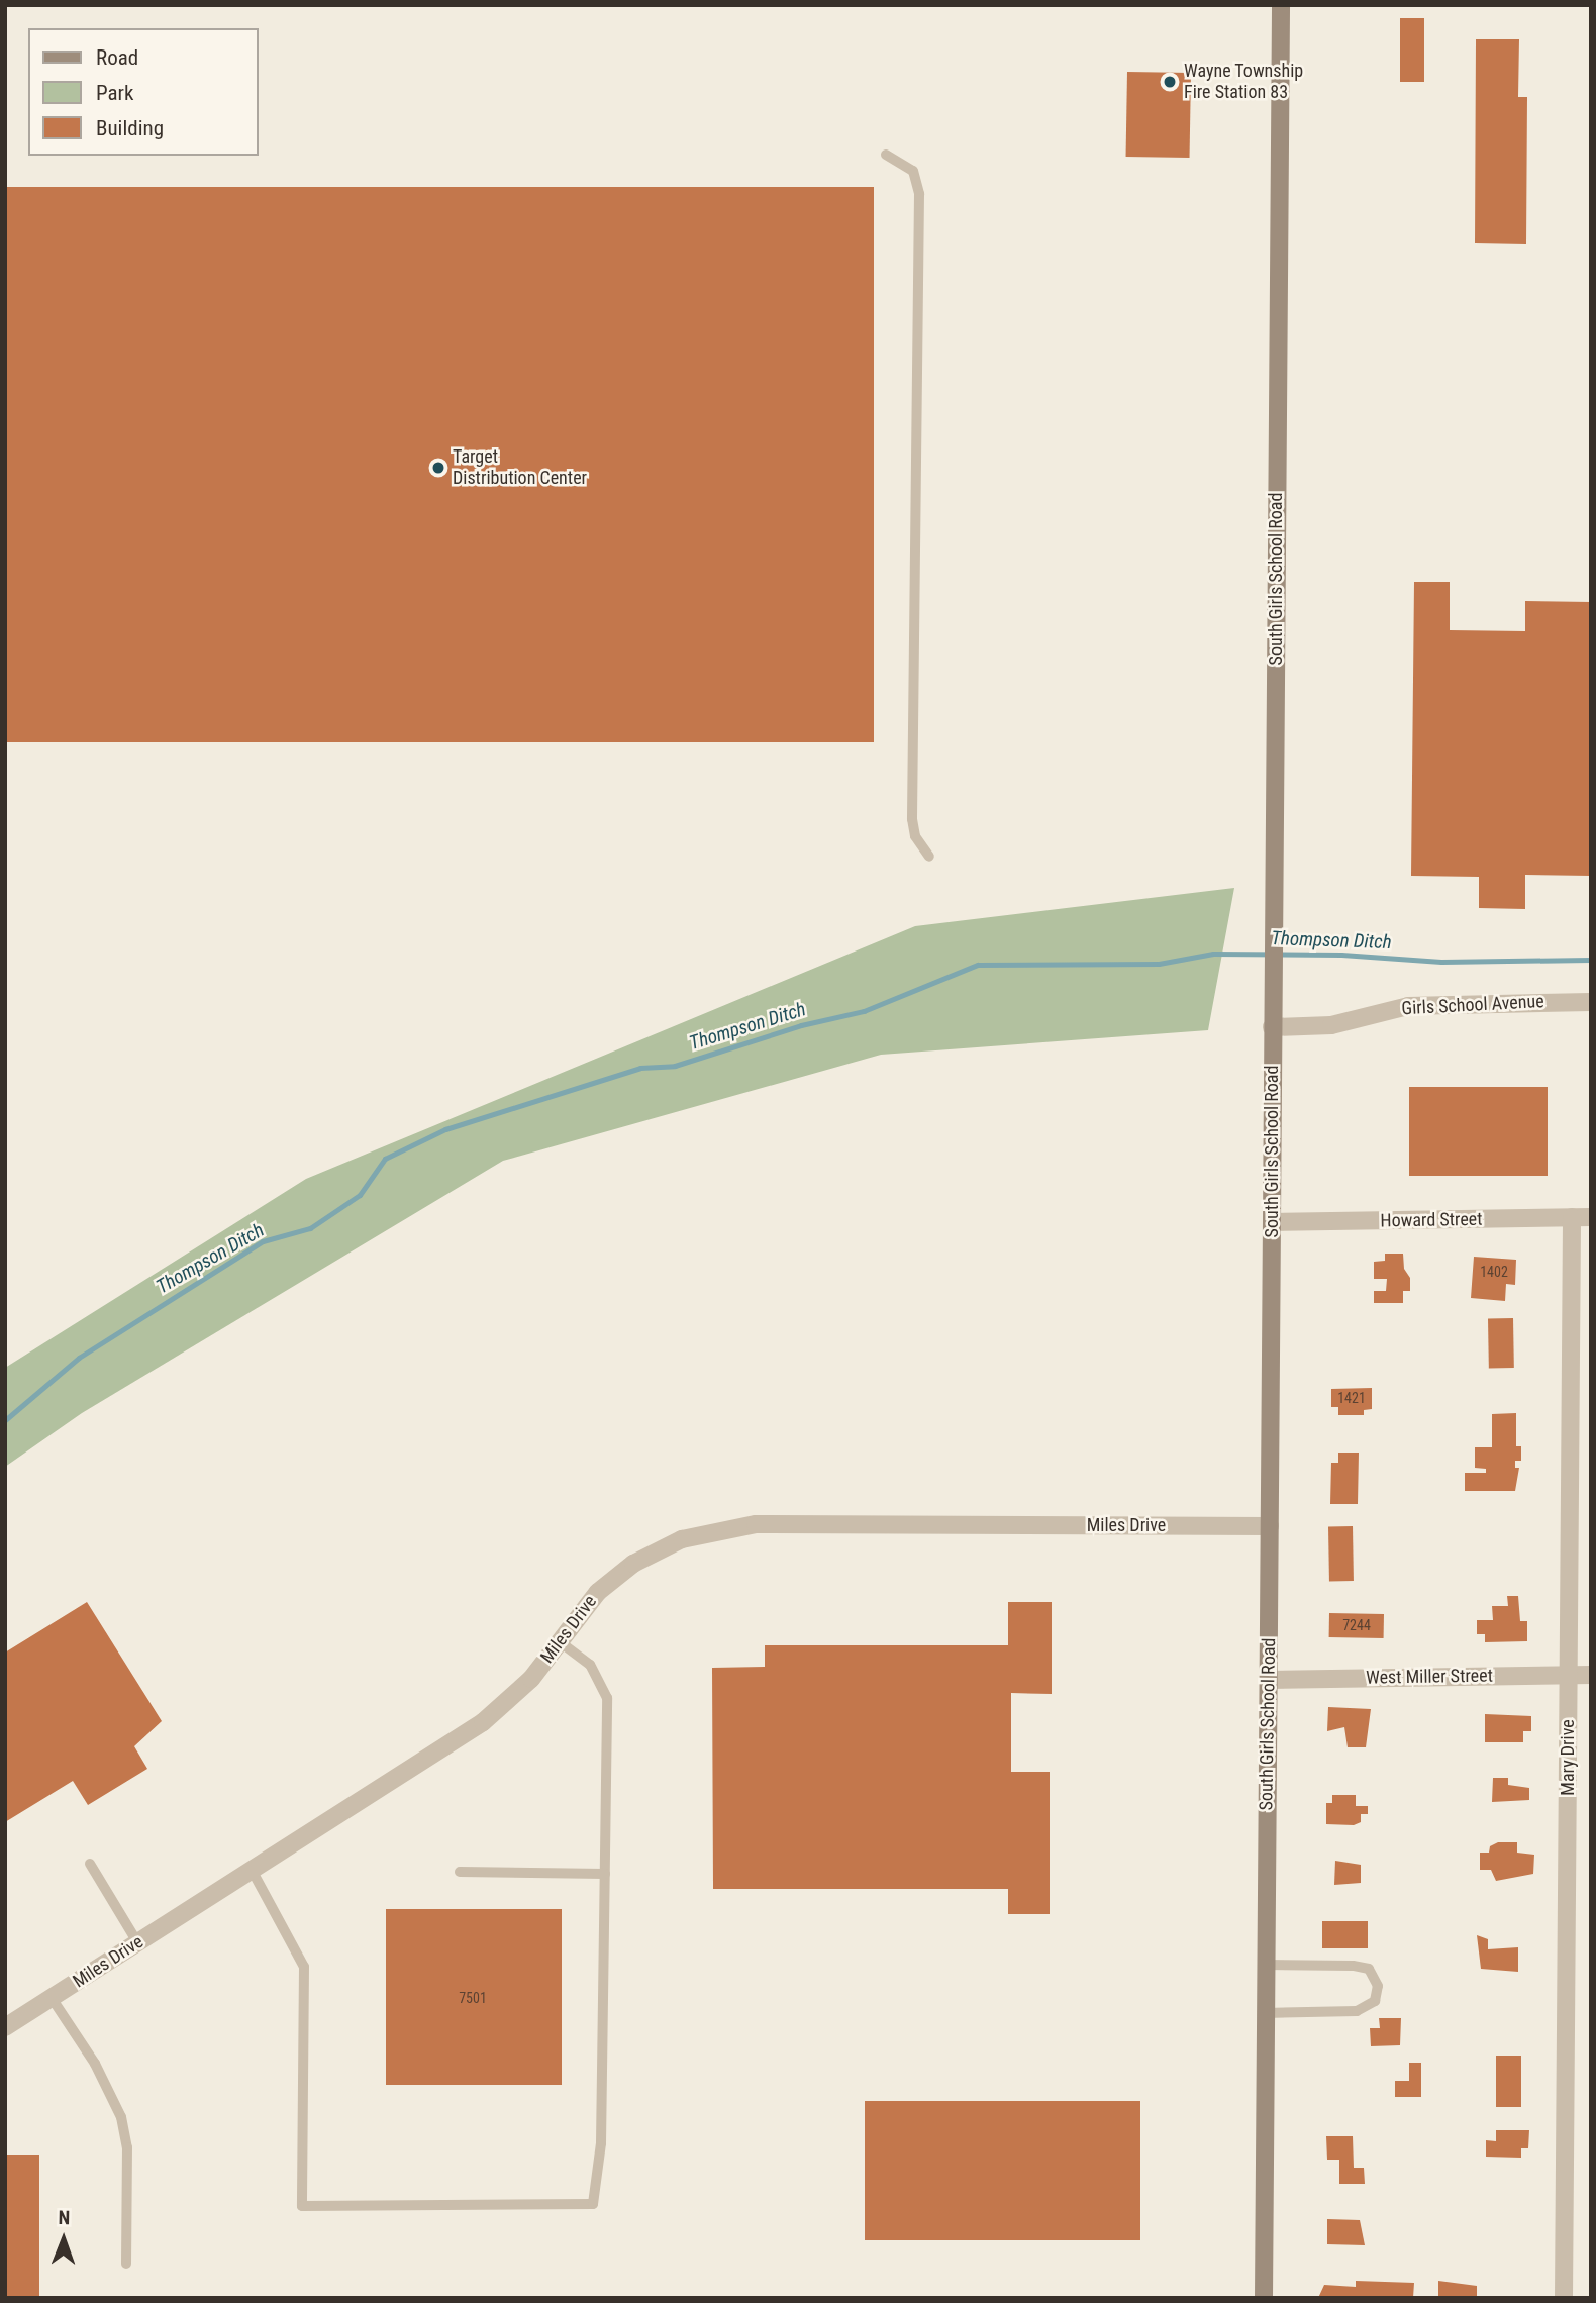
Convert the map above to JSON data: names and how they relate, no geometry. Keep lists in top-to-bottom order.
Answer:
{
  "streets": {
    "main road": ["South Girls School Road"],
    "street": [
      "Girls School Avenue",
      "Howard Street",
      "Miles Drive",
      "West Miller Street",
      "Mary Drive"
    ]
  },
  "crossings": [
    ["South Girls School Road", "Girls School Avenue"],
    ["South Girls School Road", "Howard Street"],
    ["South Girls School Road", "Miles Drive"],
    ["South Girls School Road", "West Miller Street"],
    ["Howard Street", "Mary Drive"],
    ["West Miller Street", "Mary Drive"]
  ],
  "water": ["Thompson Ditch"],
  "places": ["Wayne Township Fire Station 83", "Target Distribution Center"],
  "house_numbers": [
    "1402",
    "1421",
    "7244",
    "7501"
  ],
  "legend": ["Road", "Park", "Building"],
  "north": "top"
}
